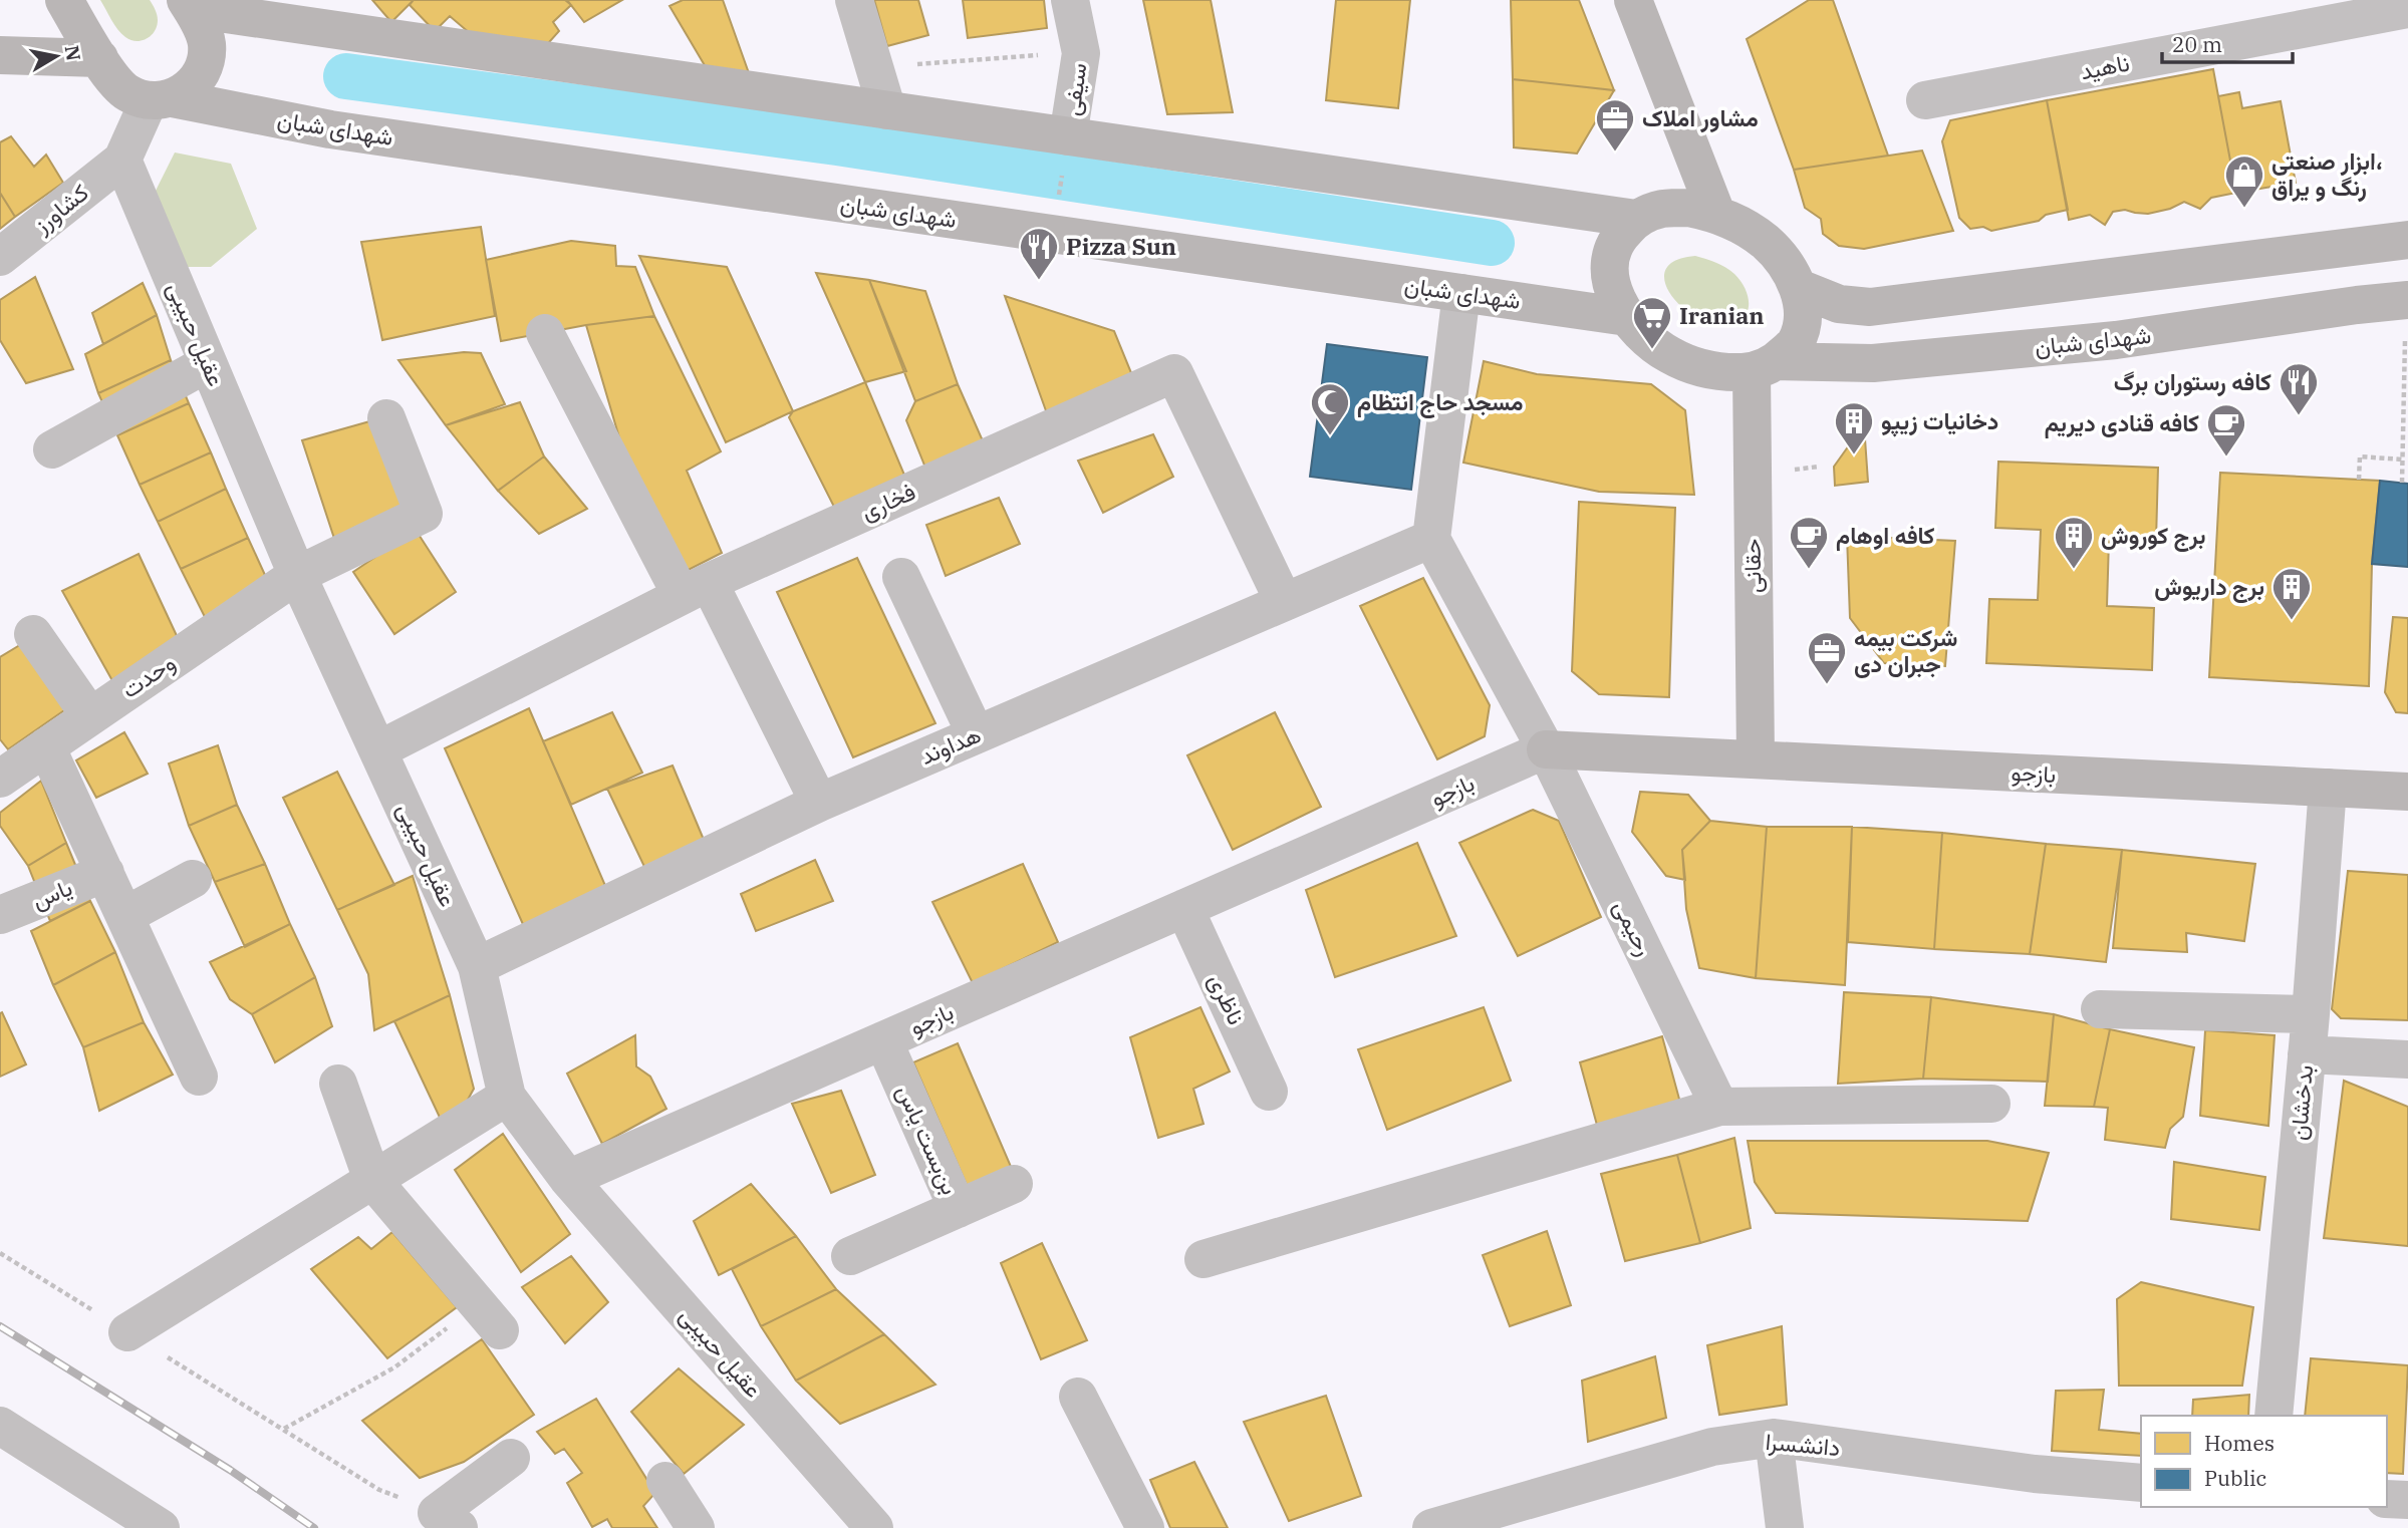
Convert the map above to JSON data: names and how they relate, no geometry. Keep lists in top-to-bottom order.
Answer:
{
  "streets": {
    "street": [
      "ناهید",
      "سیفی",
      "شهدای شبان",
      "کشاورز",
      "عقیل حبیبی",
      "فخاری",
      "حقانی",
      "وحدت",
      "هداوند",
      "بازجو",
      "یاس",
      "رحیمی",
      "ناظری",
      "بدخشان",
      "بن‌بست یاس",
      "دانشسرا"
    ]
  },
  "crossings": [
    ["شهدای شبان", "حقانی"],
    ["کشاورز", "عقیل حبیبی"],
    ["عقیل حبیبی", "فخاری"],
    ["عقیل حبیبی", "وحدت"],
    ["عقیل حبیبی", "هداوند"],
    ["عقیل حبیبی", "بازجو"],
    ["فخاری", "هداوند"],
    ["حقانی", "بازجو"],
    ["هداوند", "رحیمی"],
    ["بازجو", "رحیمی"],
    ["بازجو", "ناظری"],
    ["بازجو", "بدخشان"],
    ["بازجو", "بن‌بست یاس"]
  ],
  "places": {
    "office": ["مشاور املاک", "شرکت بیمه جبران دی"],
    "shop": ["ابزار صنعتی، رنگ و یراق"],
    "restaurant": ["Pizza Sun", "کافه رستوران برگ"],
    "supermarket": ["Iranian"],
    "mosque": ["مسجد حاج انتظام"],
    "building": ["دخانیات زیپو", "برج کوروش", "برج داریوش"],
    "cafe": ["کافه قنادی دیریم", "کافه اوهام"]
  },
  "legend": ["Homes", "Public"],
  "scale_bar": "20 m",
  "north": "right"
}
